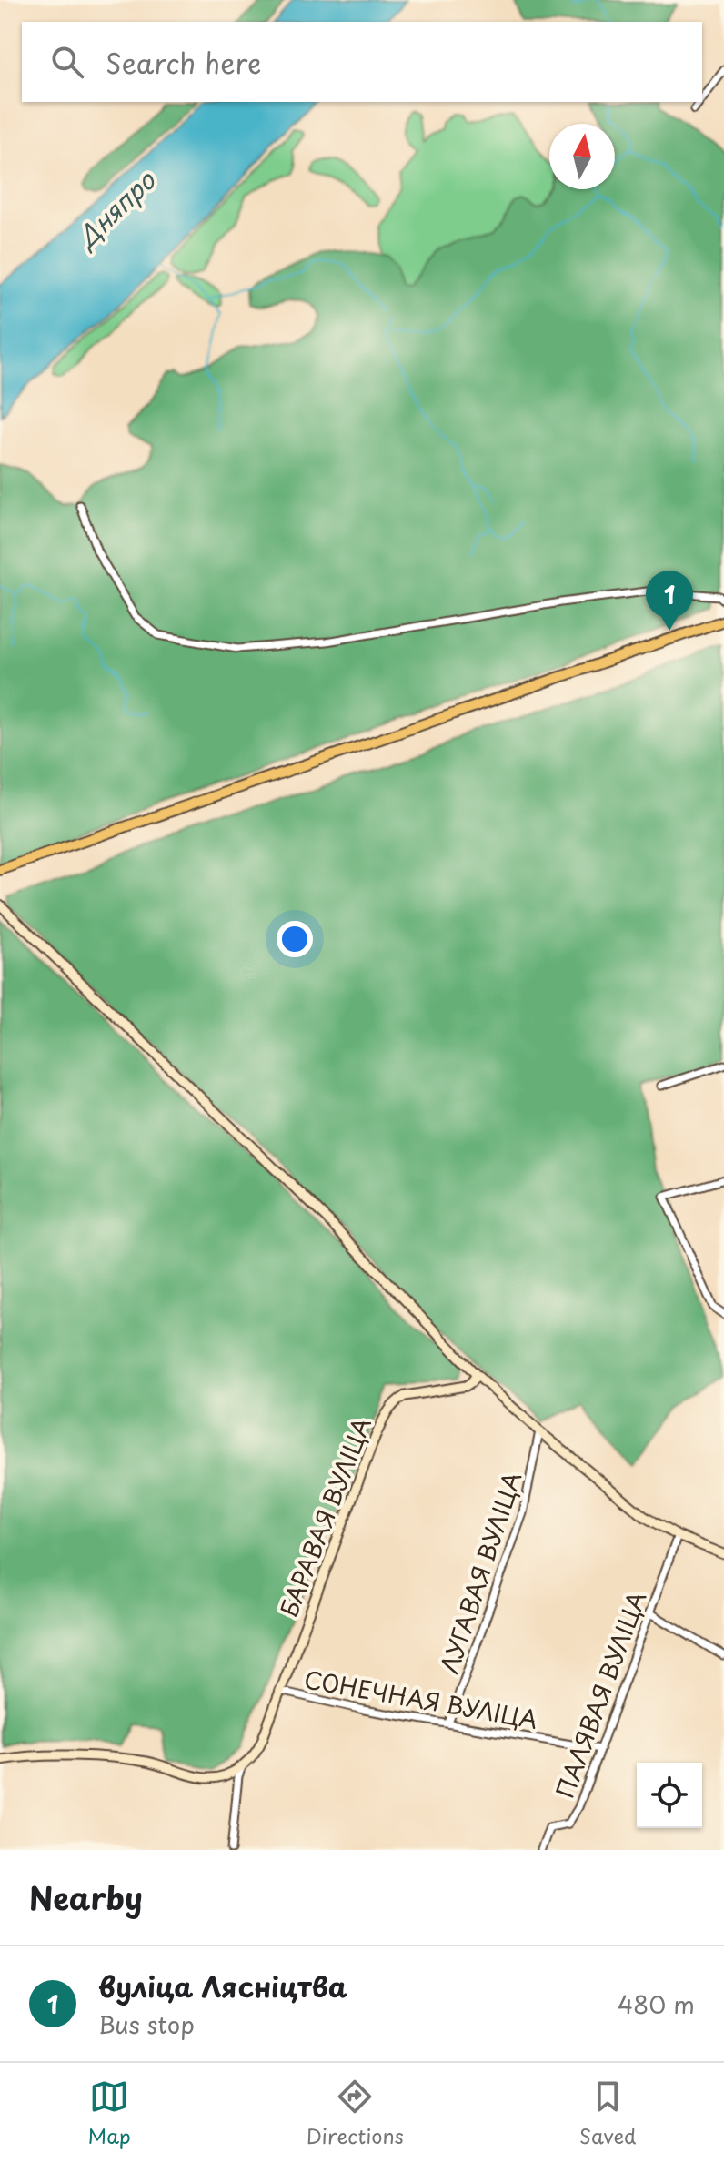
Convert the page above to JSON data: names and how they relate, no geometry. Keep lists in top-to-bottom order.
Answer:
{
  "streets": {
    "street": [
      "БАРАВАЯ ВУЛІЦА",
      "ЛУГАВАЯ ВУЛІЦА",
      "ПАЛЯВАЯ ВУЛІЦА",
      "СОНЕЧНАЯ ВУЛІЦА"
    ]
  },
  "crossings": [
    ["БАРАВАЯ ВУЛІЦА", "СОНЕЧНАЯ ВУЛІЦА"],
    ["ЛУГАВАЯ ВУЛІЦА", "СОНЕЧНАЯ ВУЛІЦА"],
    ["ПАЛЯВАЯ ВУЛІЦА", "СОНЕЧНАЯ ВУЛІЦА"]
  ],
  "water": ["Дняпро"],
  "north": "top",
  "page": {
    "search": "Search here",
    "pins": "1",
    "heading": "Nearby",
    "list": [
      {
        "mark": "1",
        "name": "вуліца Лясніцтва",
        "note": "Bus stop",
        "value": "480 m"
      }
    ],
    "nav": ["Map", "Directions", "Saved"]
  }
}
